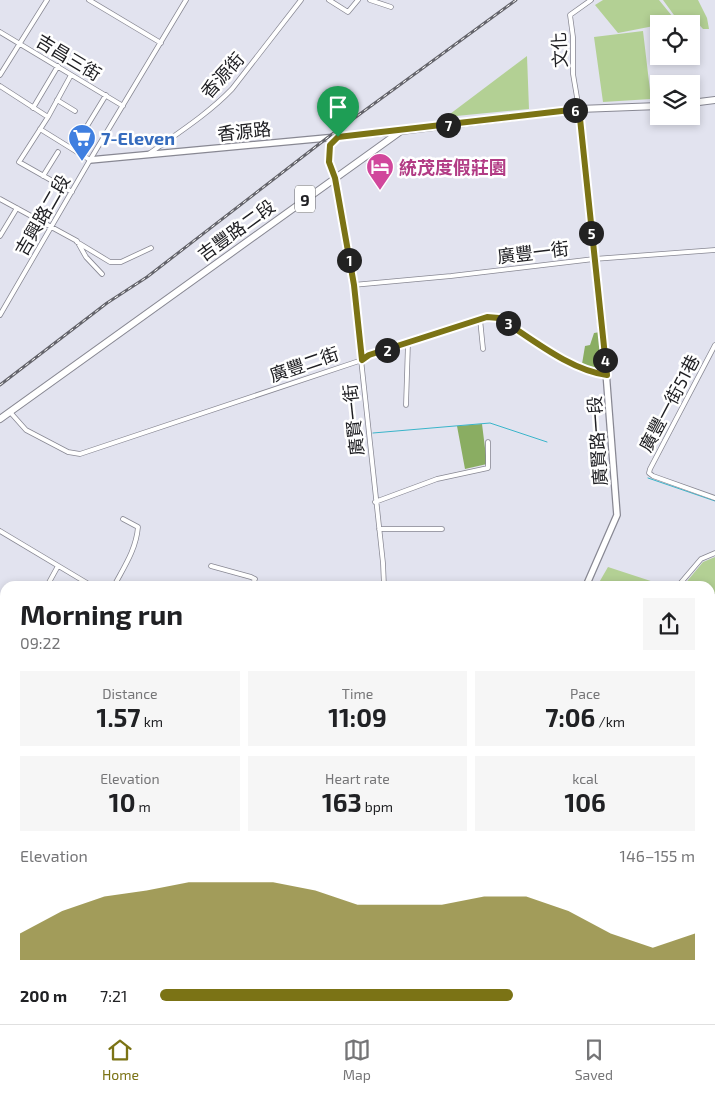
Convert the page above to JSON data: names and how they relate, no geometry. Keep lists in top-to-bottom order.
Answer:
{
  "streets": {
    "main road": ["9", "吉豐路二段"],
    "street": [
      "文化",
      "吉昌三街",
      "香源街",
      "香源路",
      "吉興路二段",
      "廣豐一街",
      "廣豐二街",
      "廣豐一街51巷",
      "廣賢一街",
      "廣賢路一段"
    ]
  },
  "crossings": [
    ["文化", "吉豐路二段"],
    ["文化", "廣賢路一段"],
    ["吉昌三街", "吉興路二段"],
    ["香源街", "香源路"],
    ["香源路", "吉興路二段"],
    ["香源路", "吉豐路二段"],
    ["香源路", "廣賢一街"],
    ["吉豐路二段", "廣豐二街"],
    ["吉豐路二段", "廣賢一街"],
    ["吉豐路二段", "廣賢路一段"],
    ["廣豐一街", "廣賢一街"],
    ["廣豐一街", "廣賢路一段"],
    ["廣豐二街", "廣賢一街"],
    ["廣豐二街", "廣賢路一段"]
  ],
  "places": {
    "supermarket": ["7-Eleven"],
    "hotel": ["統茂度假莊園"]
  },
  "page": {
    "pins": [
      "6",
      "7",
      "5",
      "1",
      "3",
      "2",
      "4"
    ],
    "heading": ["Morning run", "09:22"],
    "stats": [
      ["Distance", "1.57 km"],
      ["Time", "11:09"],
      ["Pace", "7:06 /km"],
      ["Elevation", "10 m"],
      ["Heart rate", "163 bpm"],
      ["kcal", "106"]
    ],
    "chart": ["Elevation", "146–155 m"],
    "list": [
      {
        "name": "200 m",
        "note": "7:21"
      }
    ],
    "tabs": ["Home", "Map", "Saved"]
  }
}
